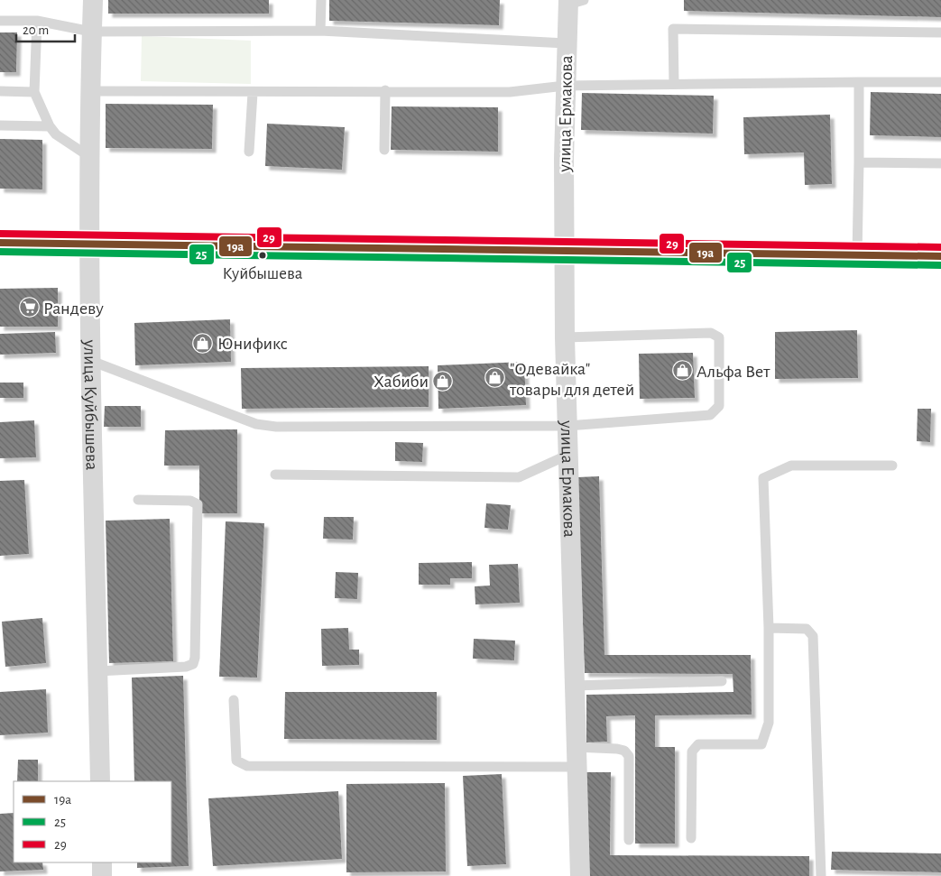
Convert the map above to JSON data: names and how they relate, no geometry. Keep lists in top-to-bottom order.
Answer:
{
  "streets": {
    "street": ["улица Ермакова", "улица Куйбышева"]
  },
  "places": {
    "other": ["Куйбышева"],
    "supermarket": ["Рандеву"],
    "shop": [
      "Юнификс",
      "Альфа Вет",
      "\"Одевайка\" товары для детей",
      "Хабиби"
    ]
  },
  "lines": ["transit line 29", "transit line 19а", "transit line 25"],
  "legend": ["19а", "25", "29"],
  "scale_bar": "20 m"
}
